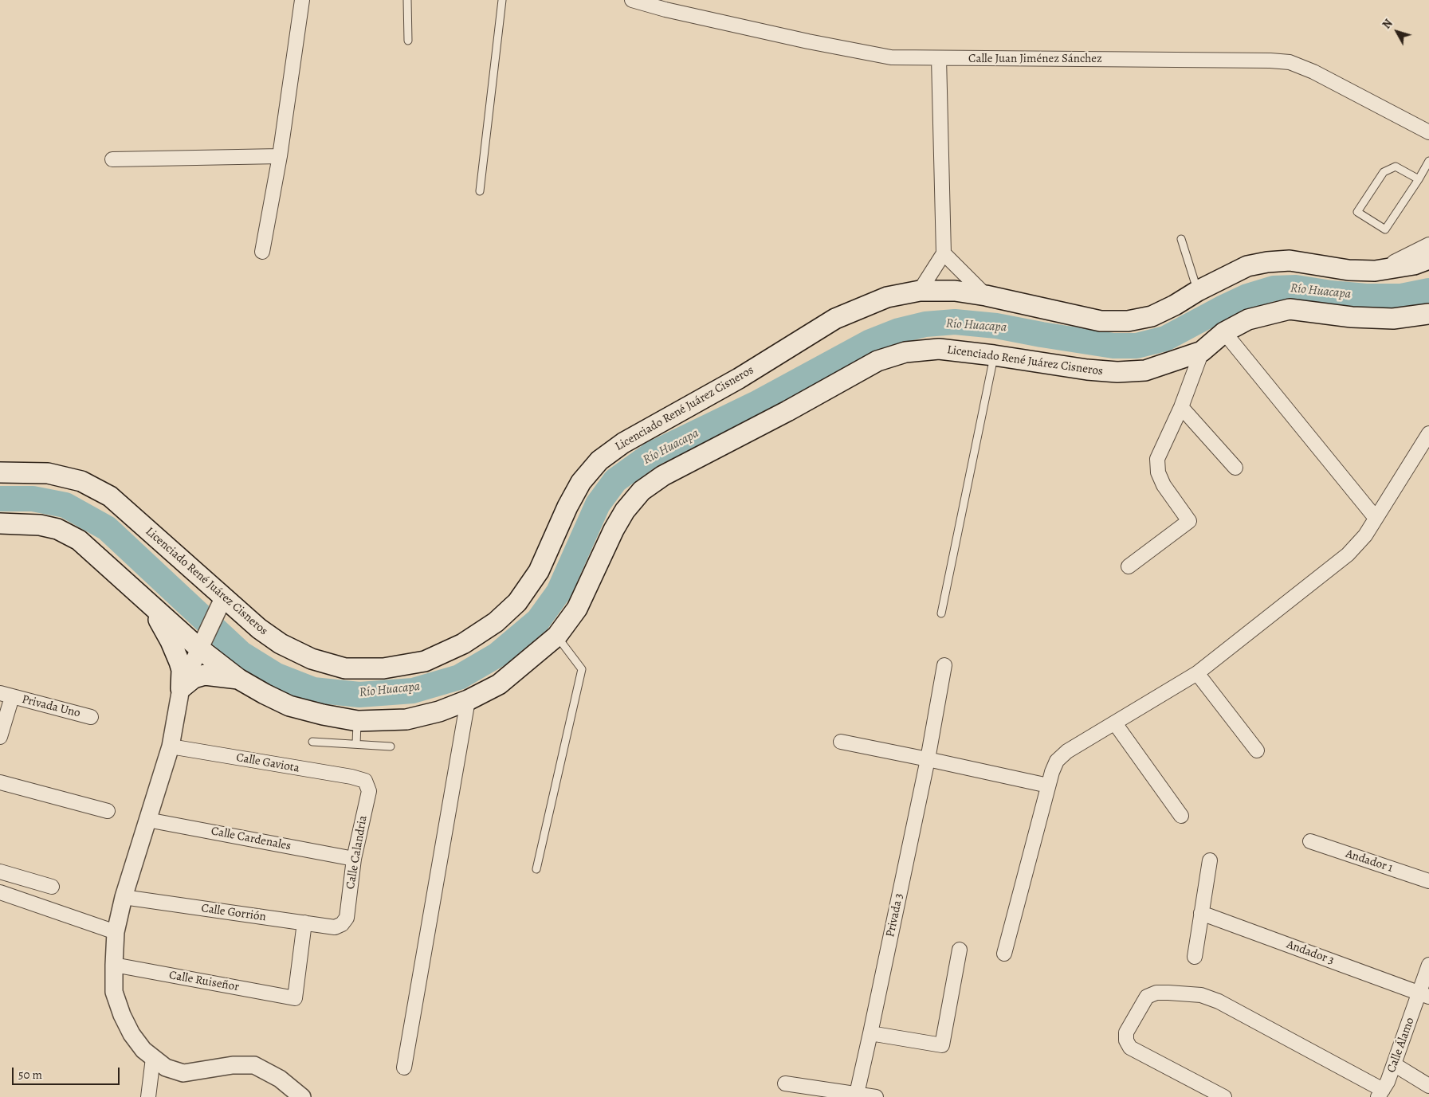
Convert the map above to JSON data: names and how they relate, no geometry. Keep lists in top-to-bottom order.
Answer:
{
  "streets": {
    "main road": ["Licenciado René Juárez Cisneros"],
    "street": [
      "Calle Juan Jiménez Sánchez",
      "Privada Uno",
      "Calle Gaviota",
      "Calle Cardenales",
      "Calle Calandria",
      "Andador 1",
      "Calle Gorrión",
      "Privada 3",
      "Andador 3",
      "Calle Ruiseñor",
      "Calle Álamo"
    ]
  },
  "crossings": [
    ["Calle Gaviota", "Calle Calandria"],
    ["Calle Cardenales", "Calle Calandria"],
    ["Calle Calandria", "Calle Gorrión"],
    ["Calle Gorrión", "Calle Ruiseñor"],
    ["Andador 3", "Calle Álamo"]
  ],
  "water": ["Río Huacapa"],
  "scale_bar": "50 m",
  "north": "top left"
}
